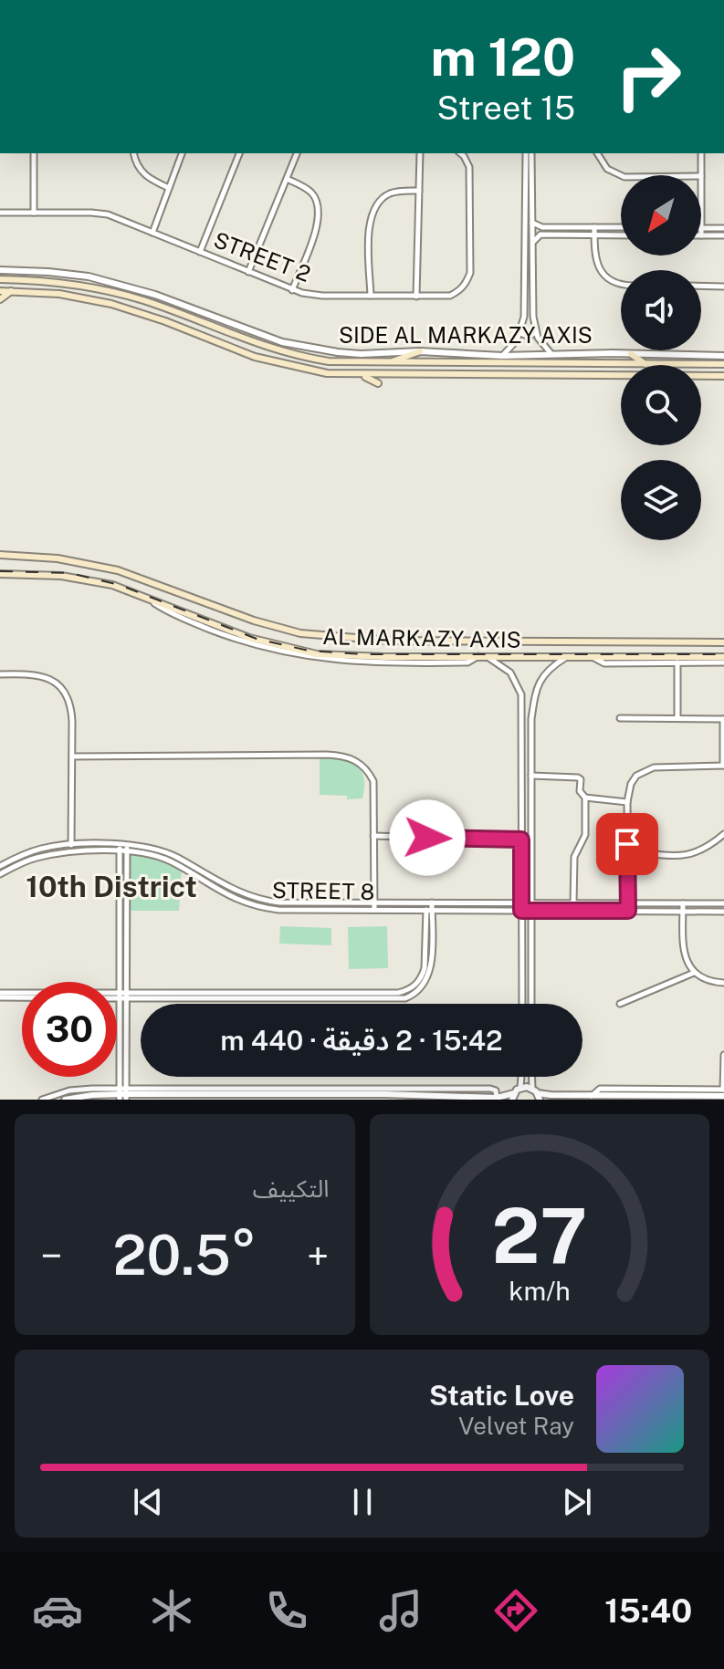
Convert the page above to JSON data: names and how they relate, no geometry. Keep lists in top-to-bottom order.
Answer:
{
  "streets": {
    "main road": ["AL MARKAZY AXIS"],
    "street": ["STREET 2", "SIDE AL MARKAZY AXIS", "STREET 8"]
  },
  "districts": ["10th District"],
  "north": "bottom left",
  "page": {
    "turn": ["120 m", "Street 15"],
    "limit": "30",
    "trip": "15:42 · 2 دقيقة · 440 m",
    "tile": "التكييف",
    "heat": ["−", "20.5°", "+"],
    "song": ["Static Love", "Velvet Ray"],
    "tabs": "15:40",
    "gauge": ["27", "km/h"]
  }
}
